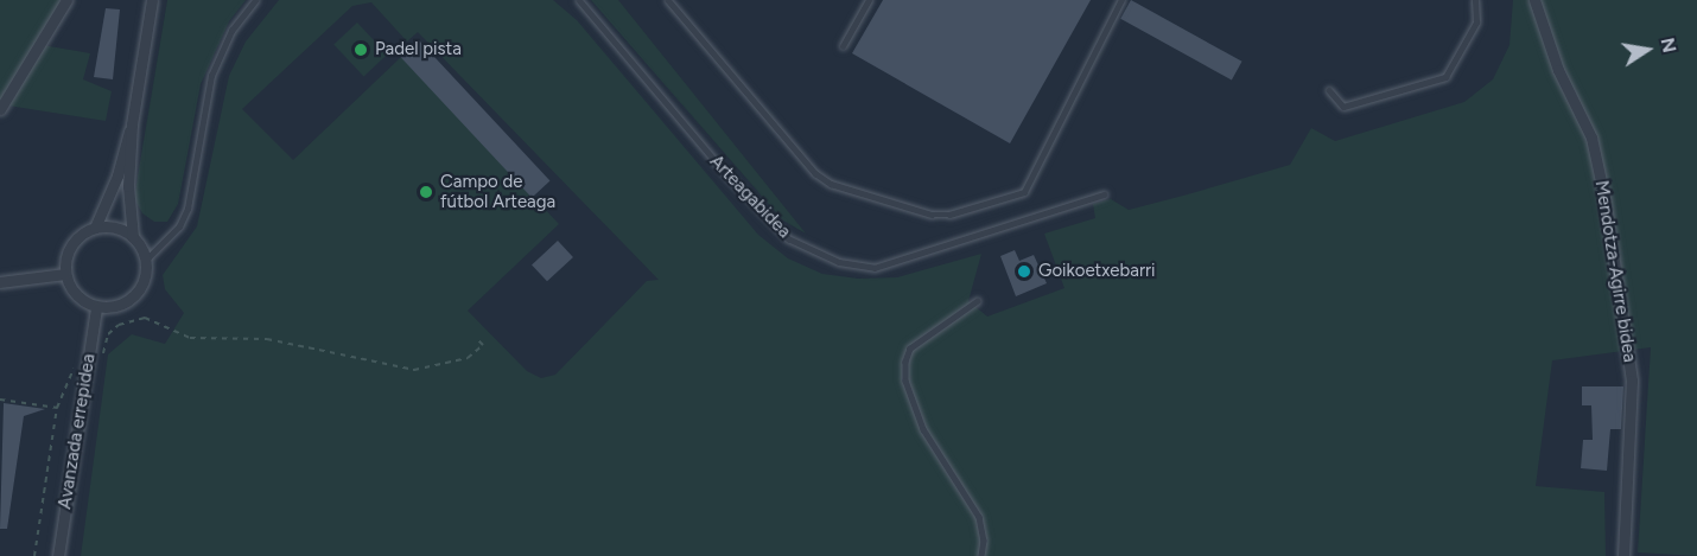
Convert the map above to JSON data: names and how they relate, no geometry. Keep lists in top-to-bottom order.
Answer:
{
  "streets": {
    "street": ["Mendotza-Agirre bidea", "Avanzada errepidea"],
    "lane": ["Arteagabidea"]
  },
  "places": ["Padel pista", "Campo de fútbol Arteaga", "Goikoetxebarri"],
  "north": "right"
}
